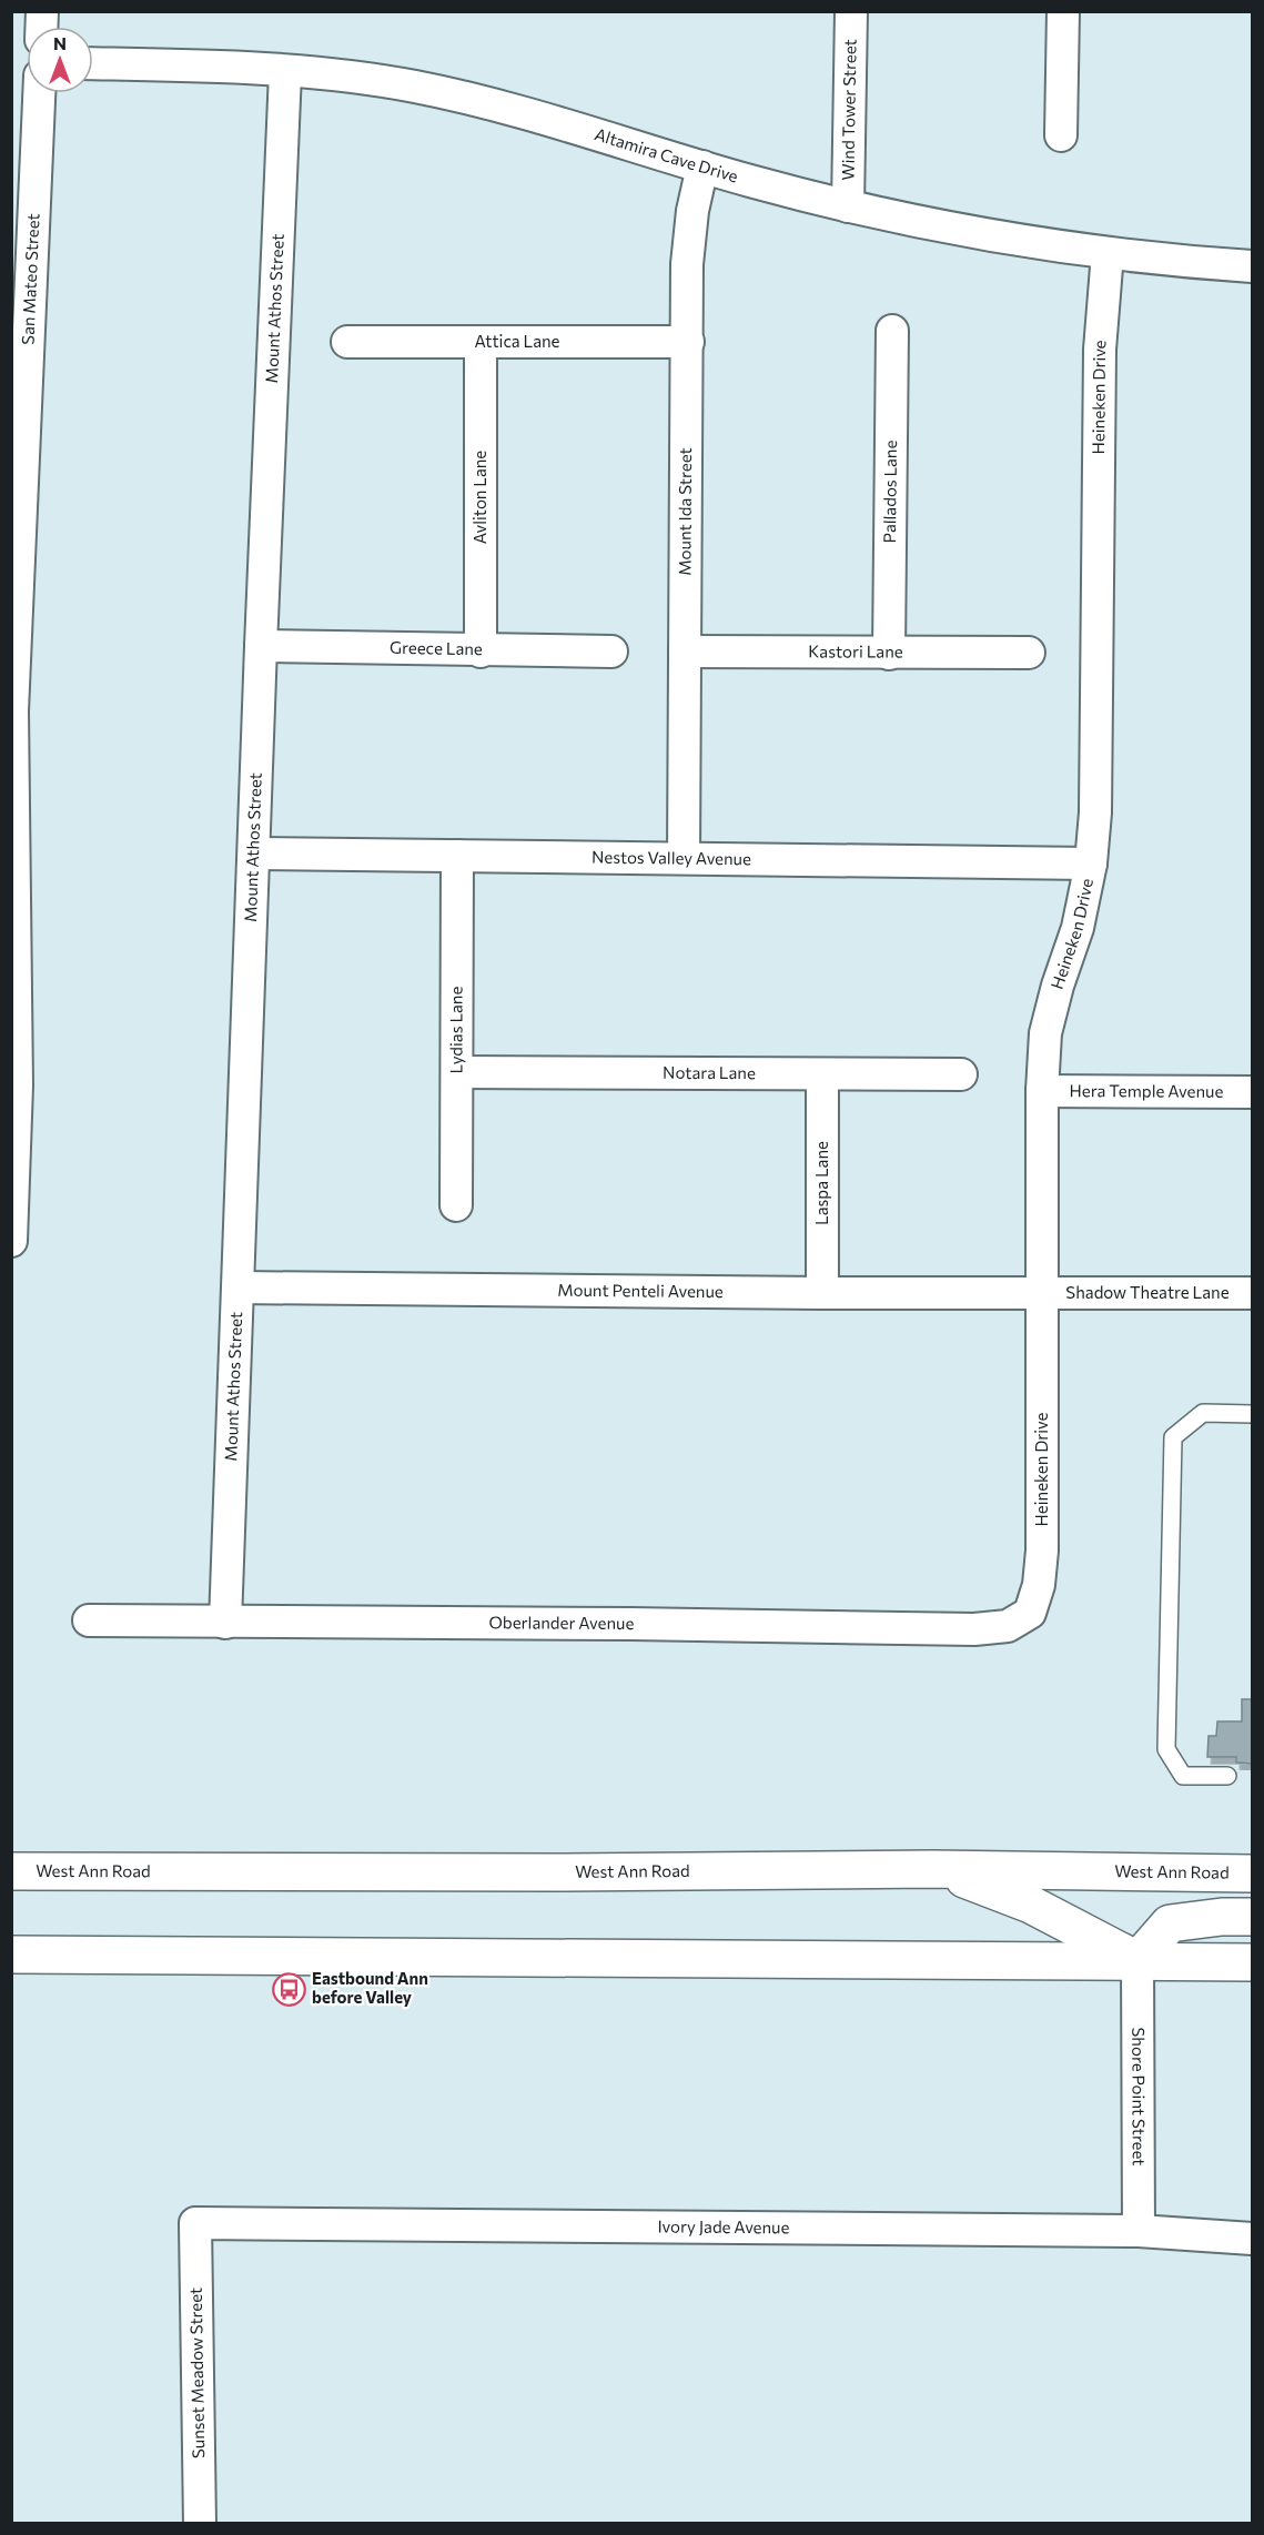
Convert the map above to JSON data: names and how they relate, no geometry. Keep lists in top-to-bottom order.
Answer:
{
  "streets": {
    "main road": ["West Ann Road"],
    "street": [
      "Wind Tower Street",
      "Altamira Cave Drive",
      "San Mateo Street",
      "Mount Athos Street",
      "Attica Lane",
      "Heineken Drive",
      "Pallados Lane",
      "Avliton Lane",
      "Mount Ida Street",
      "Greece Lane",
      "Kastori Lane",
      "Nestos Valley Avenue",
      "Lydias Lane",
      "Notara Lane",
      "Hera Temple Avenue",
      "Laspa Lane",
      "Mount Penteli Avenue",
      "Shadow Theatre Lane",
      "Oberlander Avenue",
      "Shore Point Street",
      "Ivory Jade Avenue",
      "Sunset Meadow Street"
    ]
  },
  "crossings": [
    ["Wind Tower Street", "Altamira Cave Drive"],
    ["Altamira Cave Drive", "Mount Athos Street"],
    ["Altamira Cave Drive", "Heineken Drive"],
    ["Altamira Cave Drive", "Mount Ida Street"],
    ["Mount Athos Street", "Greece Lane"],
    ["Mount Athos Street", "Nestos Valley Avenue"],
    ["Mount Athos Street", "Mount Penteli Avenue"],
    ["Mount Athos Street", "Oberlander Avenue"],
    ["Attica Lane", "Avliton Lane"],
    ["Attica Lane", "Mount Ida Street"],
    ["Heineken Drive", "Nestos Valley Avenue"],
    ["Heineken Drive", "Hera Temple Avenue"],
    ["Heineken Drive", "Mount Penteli Avenue"],
    ["Heineken Drive", "Shadow Theatre Lane"],
    ["Heineken Drive", "Oberlander Avenue"],
    ["Pallados Lane", "Kastori Lane"],
    ["Avliton Lane", "Greece Lane"],
    ["Mount Ida Street", "Kastori Lane"],
    ["Mount Ida Street", "Nestos Valley Avenue"],
    ["Nestos Valley Avenue", "Lydias Lane"],
    ["Lydias Lane", "Notara Lane"],
    ["Notara Lane", "Laspa Lane"],
    ["Laspa Lane", "Mount Penteli Avenue"],
    ["Mount Penteli Avenue", "Shadow Theatre Lane"],
    ["Shore Point Street", "Ivory Jade Avenue"],
    ["Ivory Jade Avenue", "Sunset Meadow Street"]
  ],
  "places": {
    "bus stop": ["Eastbound Ann before Valley"]
  },
  "north": "top"
}
